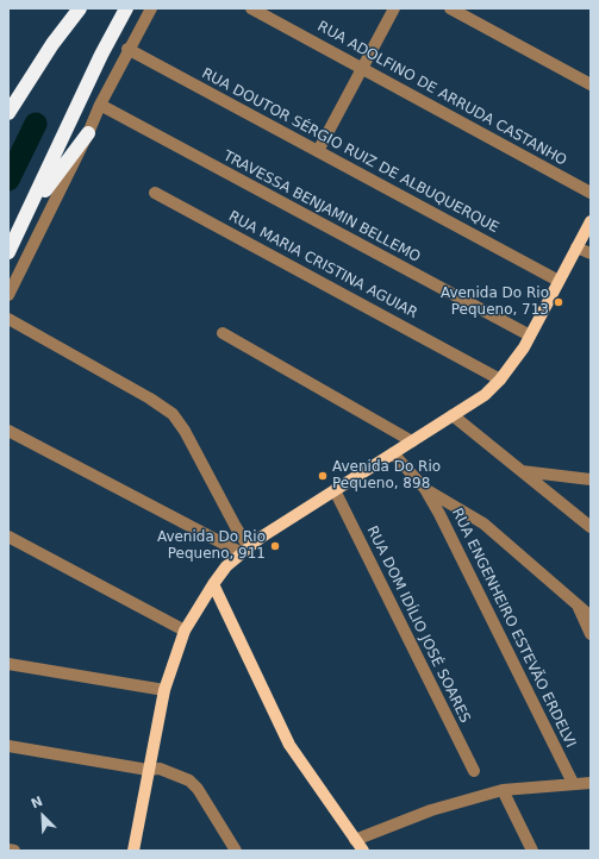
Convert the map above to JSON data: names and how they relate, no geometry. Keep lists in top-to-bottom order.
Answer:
{
  "streets": {
    "street": [
      "RUA ADOLFINO DE ARRUDA CASTANHO",
      "RUA DOUTOR SÉRGIO RUIZ DE ALBUQUERQUE",
      "TRAVESSA BENJAMIN BELLEMO",
      "RUA MARIA CRISTINA AGUIAR",
      "RUA DOM IDÍLIO JOSÉ SOARES",
      "RUA ENGENHEIRO ESTEVÃO ERDELVI"
    ]
  },
  "places": ["Avenida Do Rio Pequeno, 713", "Avenida Do Rio Pequeno, 898", "Avenida Do Rio Pequeno, 911"],
  "north": "top left"
}
